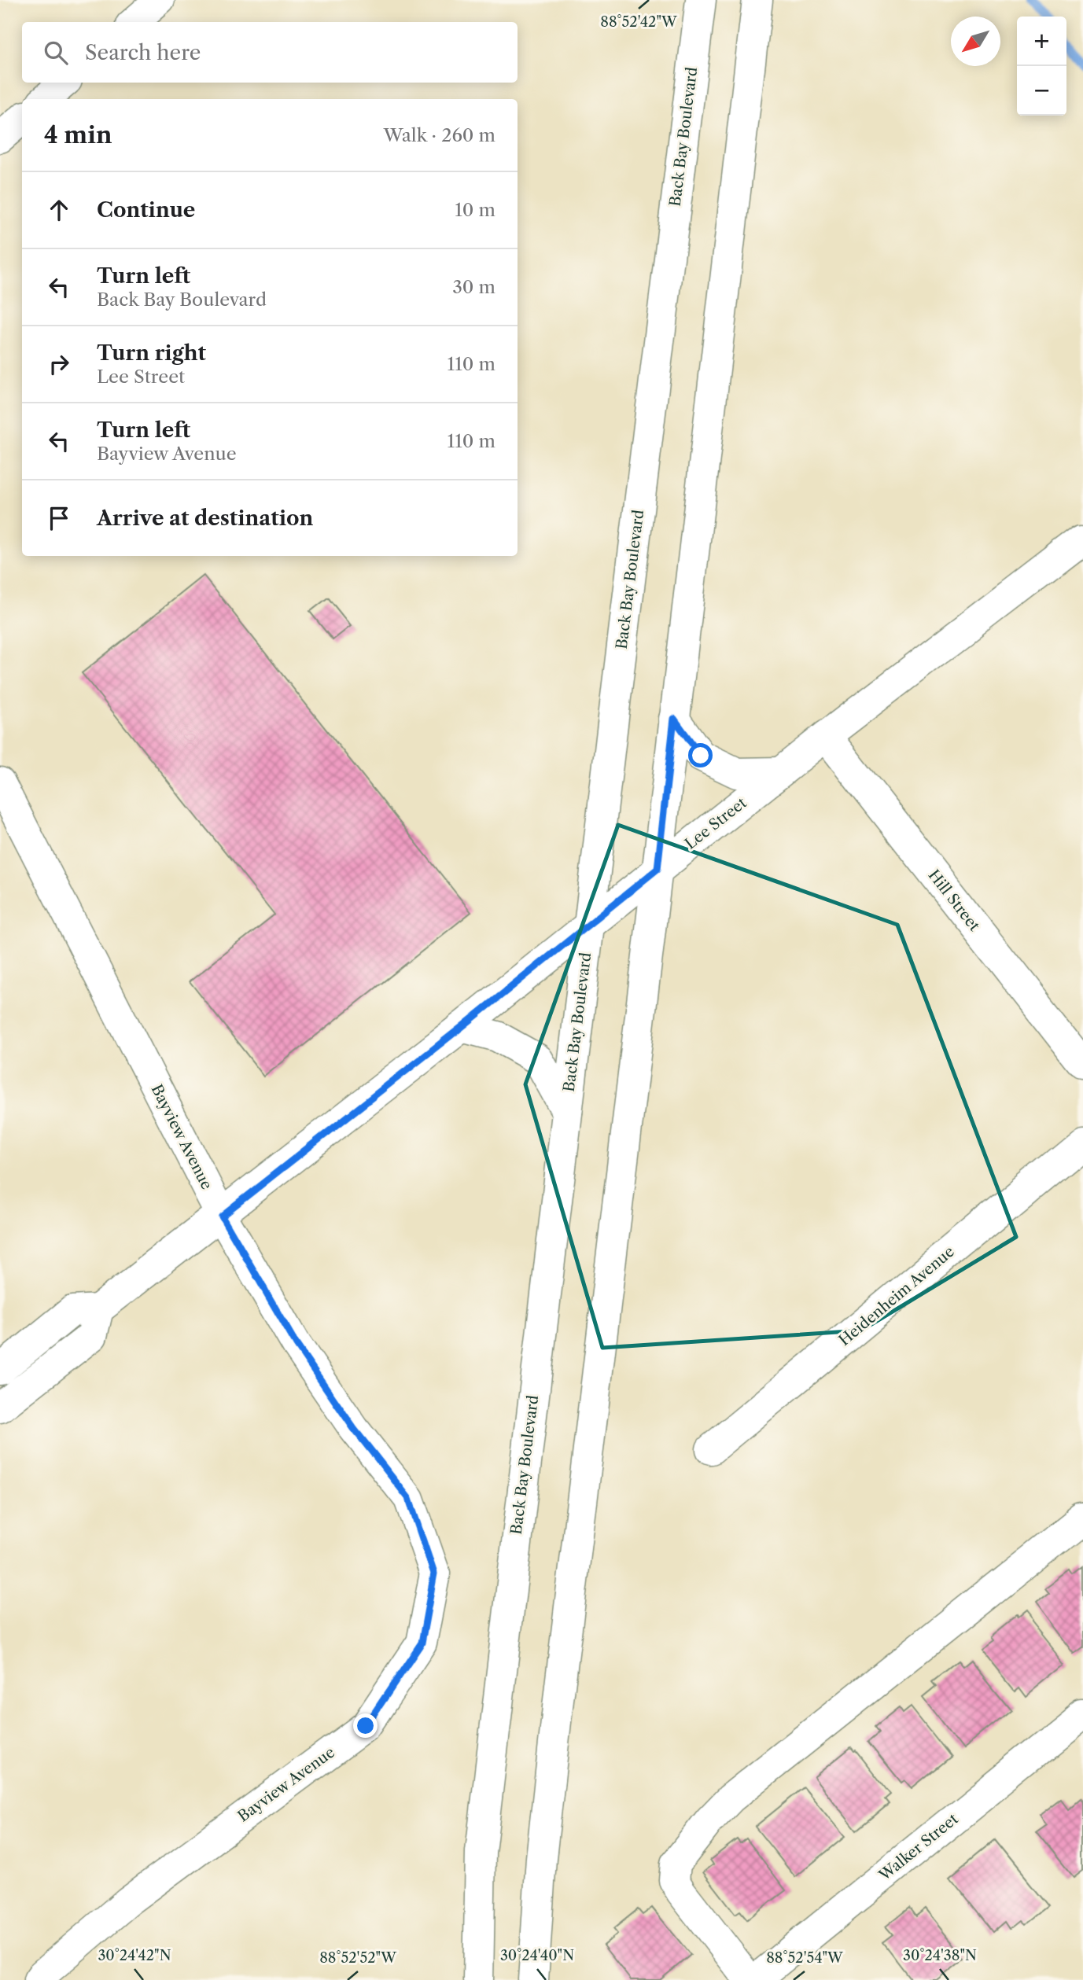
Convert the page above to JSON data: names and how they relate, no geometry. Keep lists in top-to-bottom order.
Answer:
{
  "streets": {
    "street": [
      "Back Bay Boulevard",
      "Lee Street",
      "Hill Street",
      "Bayview Avenue",
      "Heidenheim Avenue",
      "Walker Street"
    ]
  },
  "crossings": [
    ["Back Bay Boulevard", "Lee Street"],
    ["Lee Street", "Hill Street"],
    ["Lee Street", "Bayview Avenue"]
  ],
  "north": "bottom left",
  "page": {
    "map_buttons": ["+", "−"],
    "search": "Search here",
    "heading": ["4 min", "Walk · 260 m"],
    "list": [
      ["Continue", "10 m"],
      ["Turn left", "Back Bay Boulevard", "30 m"],
      ["Turn right", "Lee Street", "110 m"],
      ["Turn left", "Bayview Avenue", "110 m"],
      "Arrive at destination"
    ]
  },
  "coordinates": [
    "88°52'42\"W",
    "30°24'42\"N",
    "30°24'40\"N",
    "30°24'38\"N",
    "88°52'52\"W",
    "88°52'54\"W"
  ]
}
